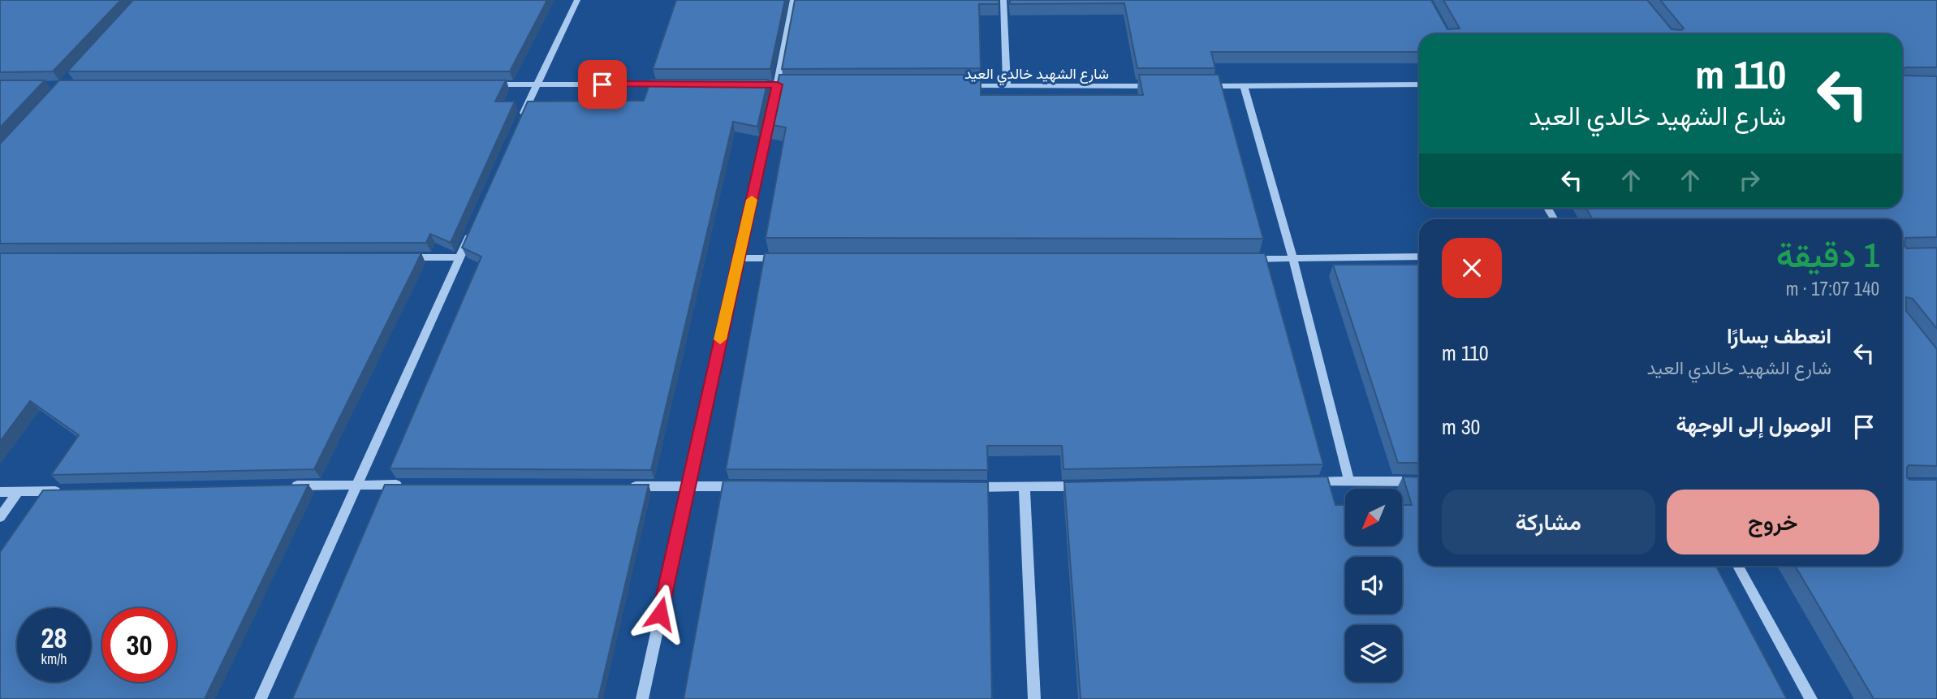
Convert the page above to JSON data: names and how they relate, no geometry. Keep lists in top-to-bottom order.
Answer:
{
  "streets": {
    "street": ["شارع الشهيد خالدي العيد"]
  },
  "north": "bottom left",
  "page": {
    "turn": ["110 m", "شارع الشهيد خالدي العيد"],
    "heading": ["1 دقيقة", "140 m · 17:07"],
    "list": [
      {
        "name": "انعطف يسارًا",
        "note": "شارع الشهيد خالدي العيد",
        "value": "110 m"
      },
      {
        "name": "الوصول إلى الوجهة",
        "value": "30 m"
      }
    ],
    "buttons": ["خروج", "مشاركة"],
    "speed": "28 km/h",
    "limit": "30"
  }
}
